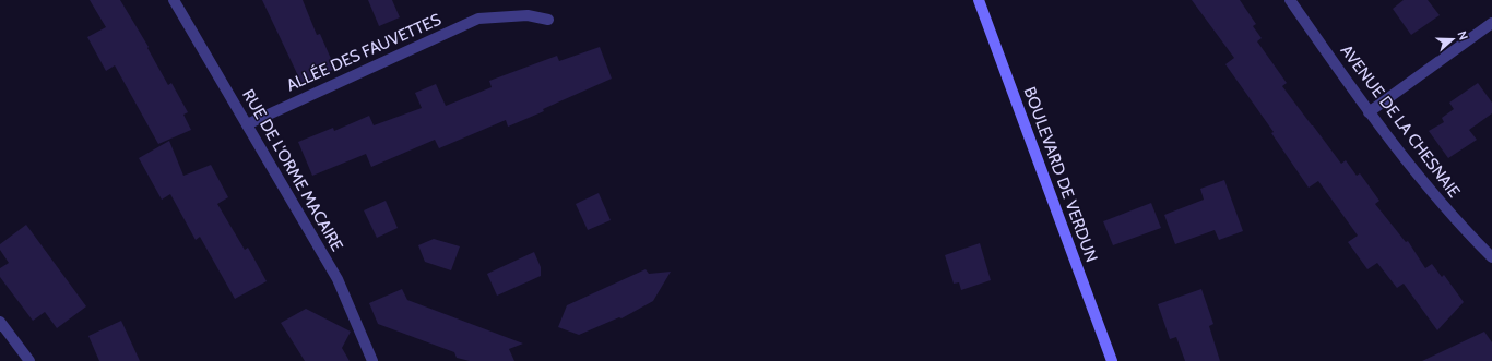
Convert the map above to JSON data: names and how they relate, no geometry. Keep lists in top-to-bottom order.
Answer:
{
  "streets": {
    "main road": ["BOULEVARD DE VERDUN"],
    "street": ["ALLÉE DES FAUVETTES", "AVENUE DE LA CHESNAIE", "RUE DE L'ORME MACAIRE"]
  },
  "crossings": [
    ["ALLÉE DES FAUVETTES", "RUE DE L'ORME MACAIRE"]
  ],
  "north": "right"
}
